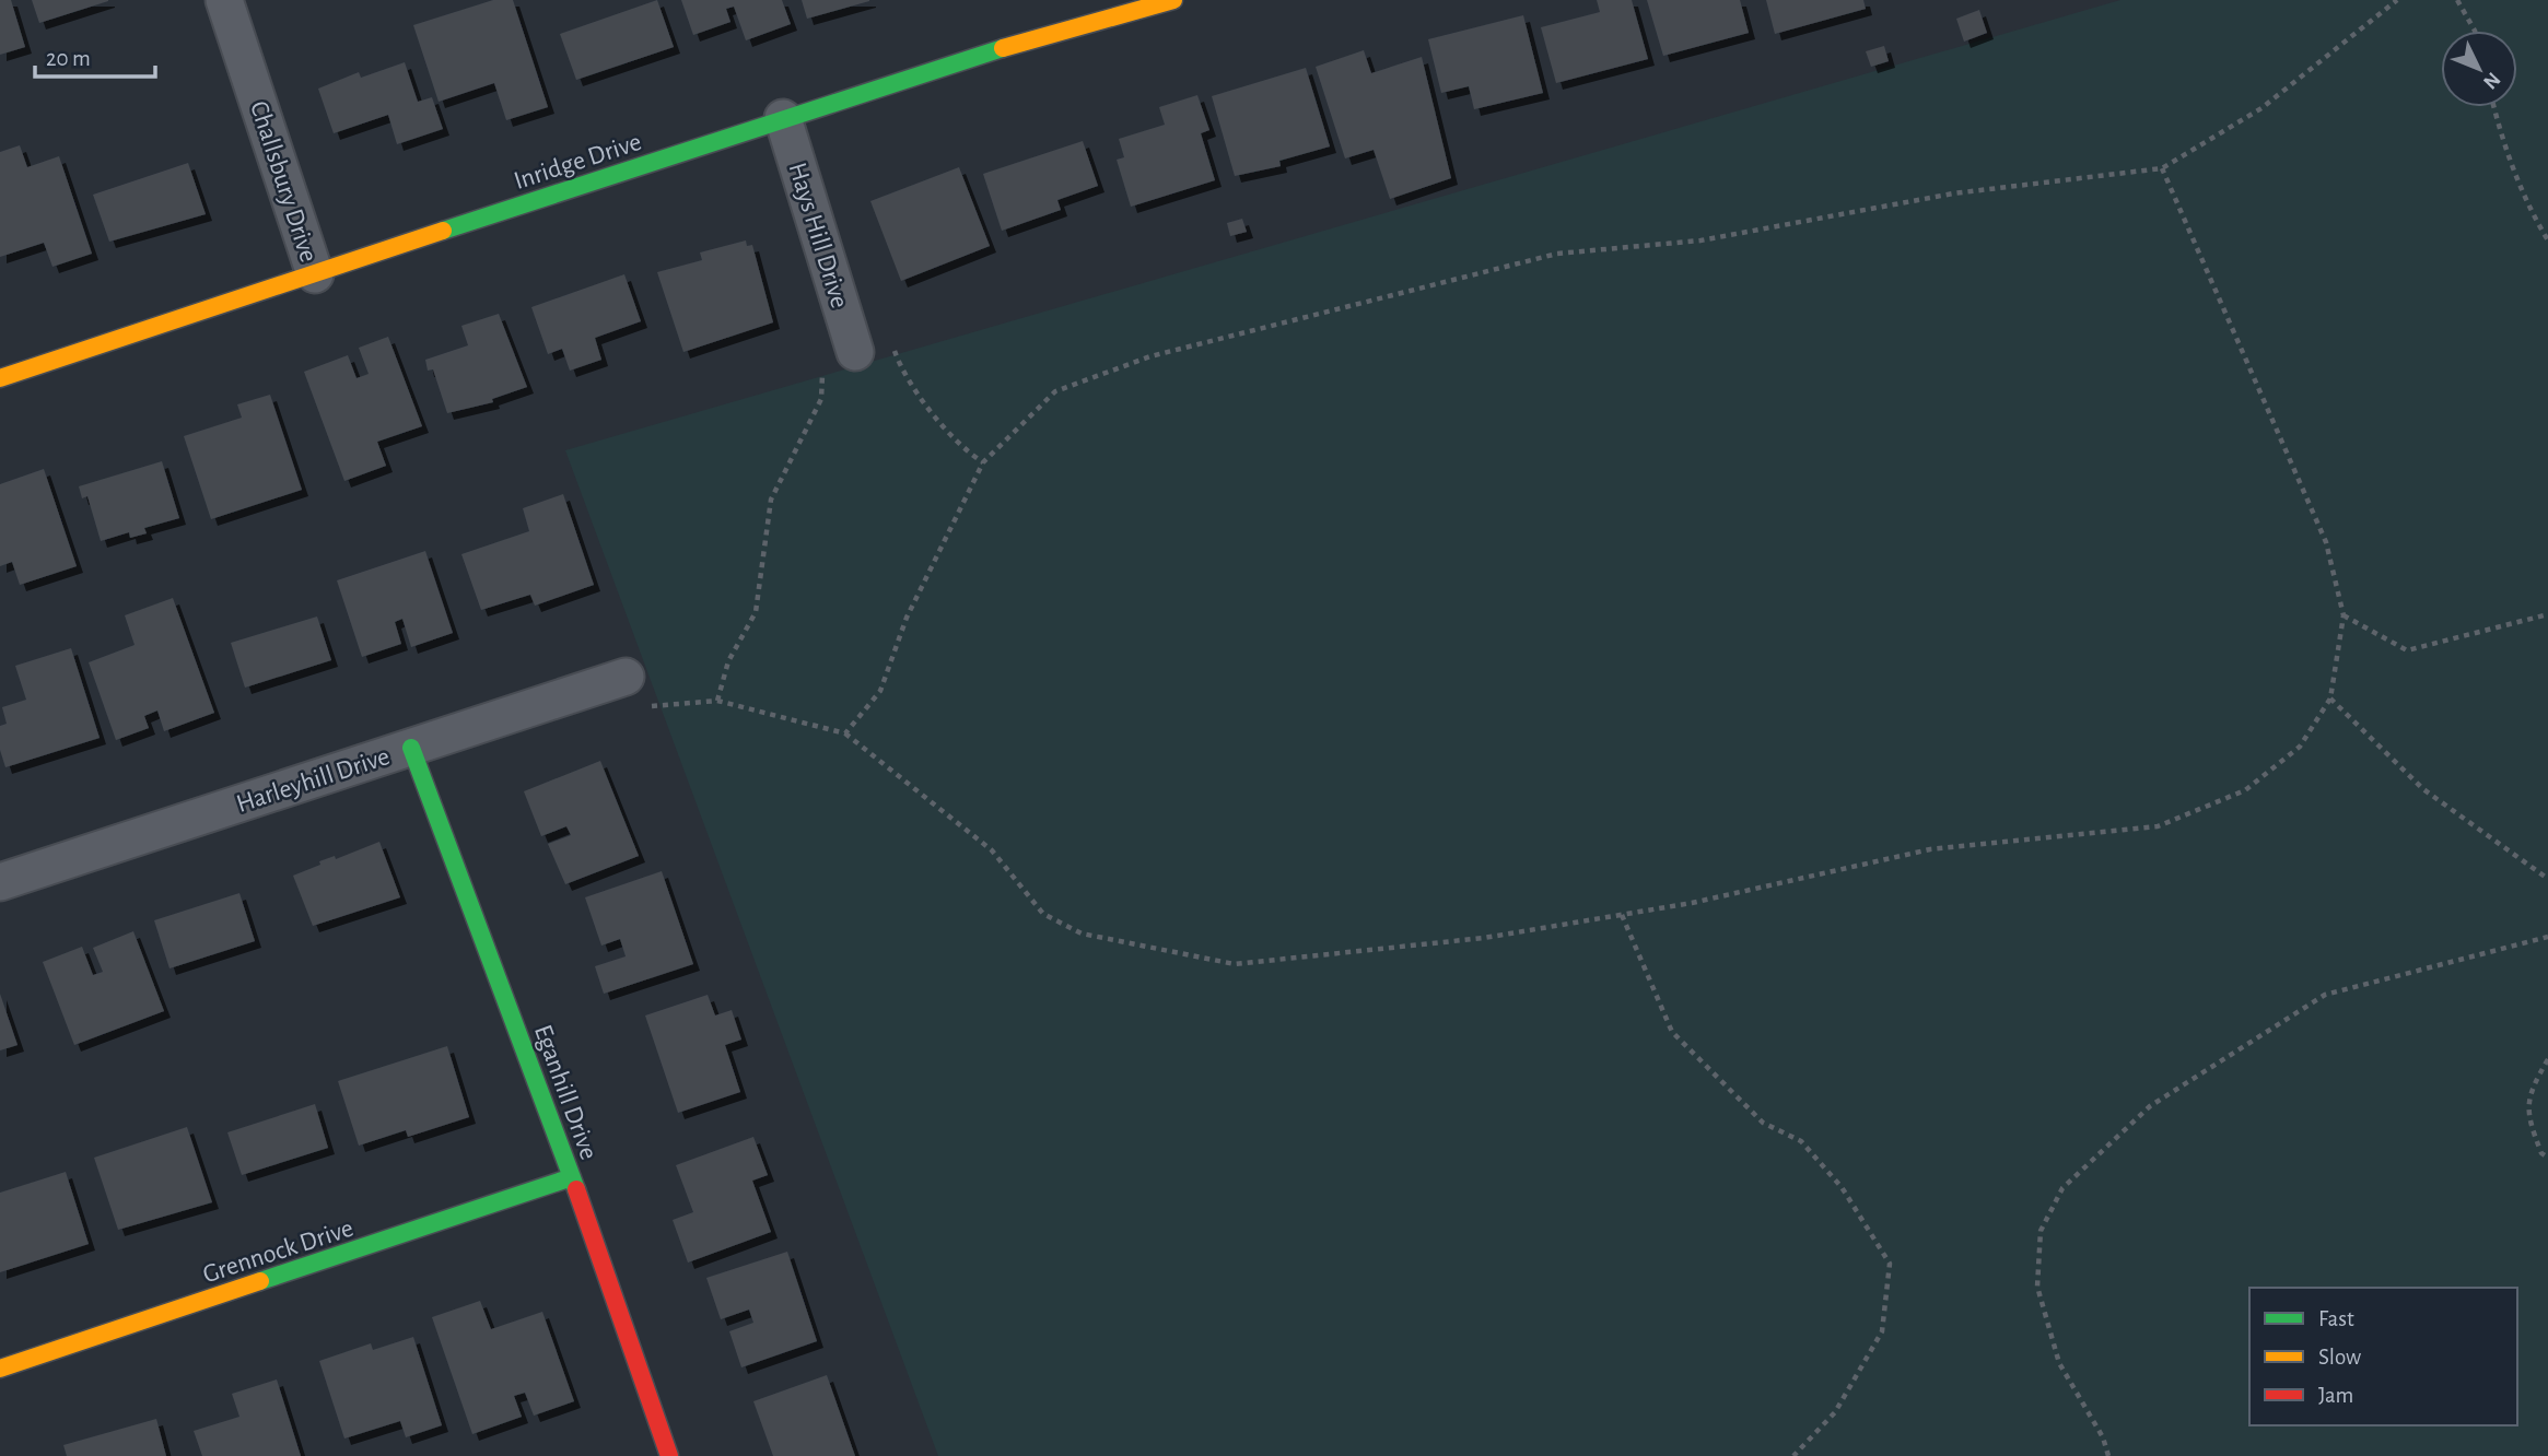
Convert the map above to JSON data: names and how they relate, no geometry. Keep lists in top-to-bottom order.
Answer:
{
  "streets": {
    "street": [
      "Inridge Drive",
      "Challsbury Drive",
      "Hays Hill Drive",
      "Harleyhill Drive",
      "Eganhill Drive",
      "Grennock Drive"
    ]
  },
  "crossings": [
    ["Inridge Drive", "Challsbury Drive"],
    ["Inridge Drive", "Hays Hill Drive"],
    ["Harleyhill Drive", "Eganhill Drive"],
    ["Eganhill Drive", "Grennock Drive"]
  ],
  "legend": ["Fast", "Slow", "Jam"],
  "scale_bar": "20 m",
  "north": "bottom right"
}
